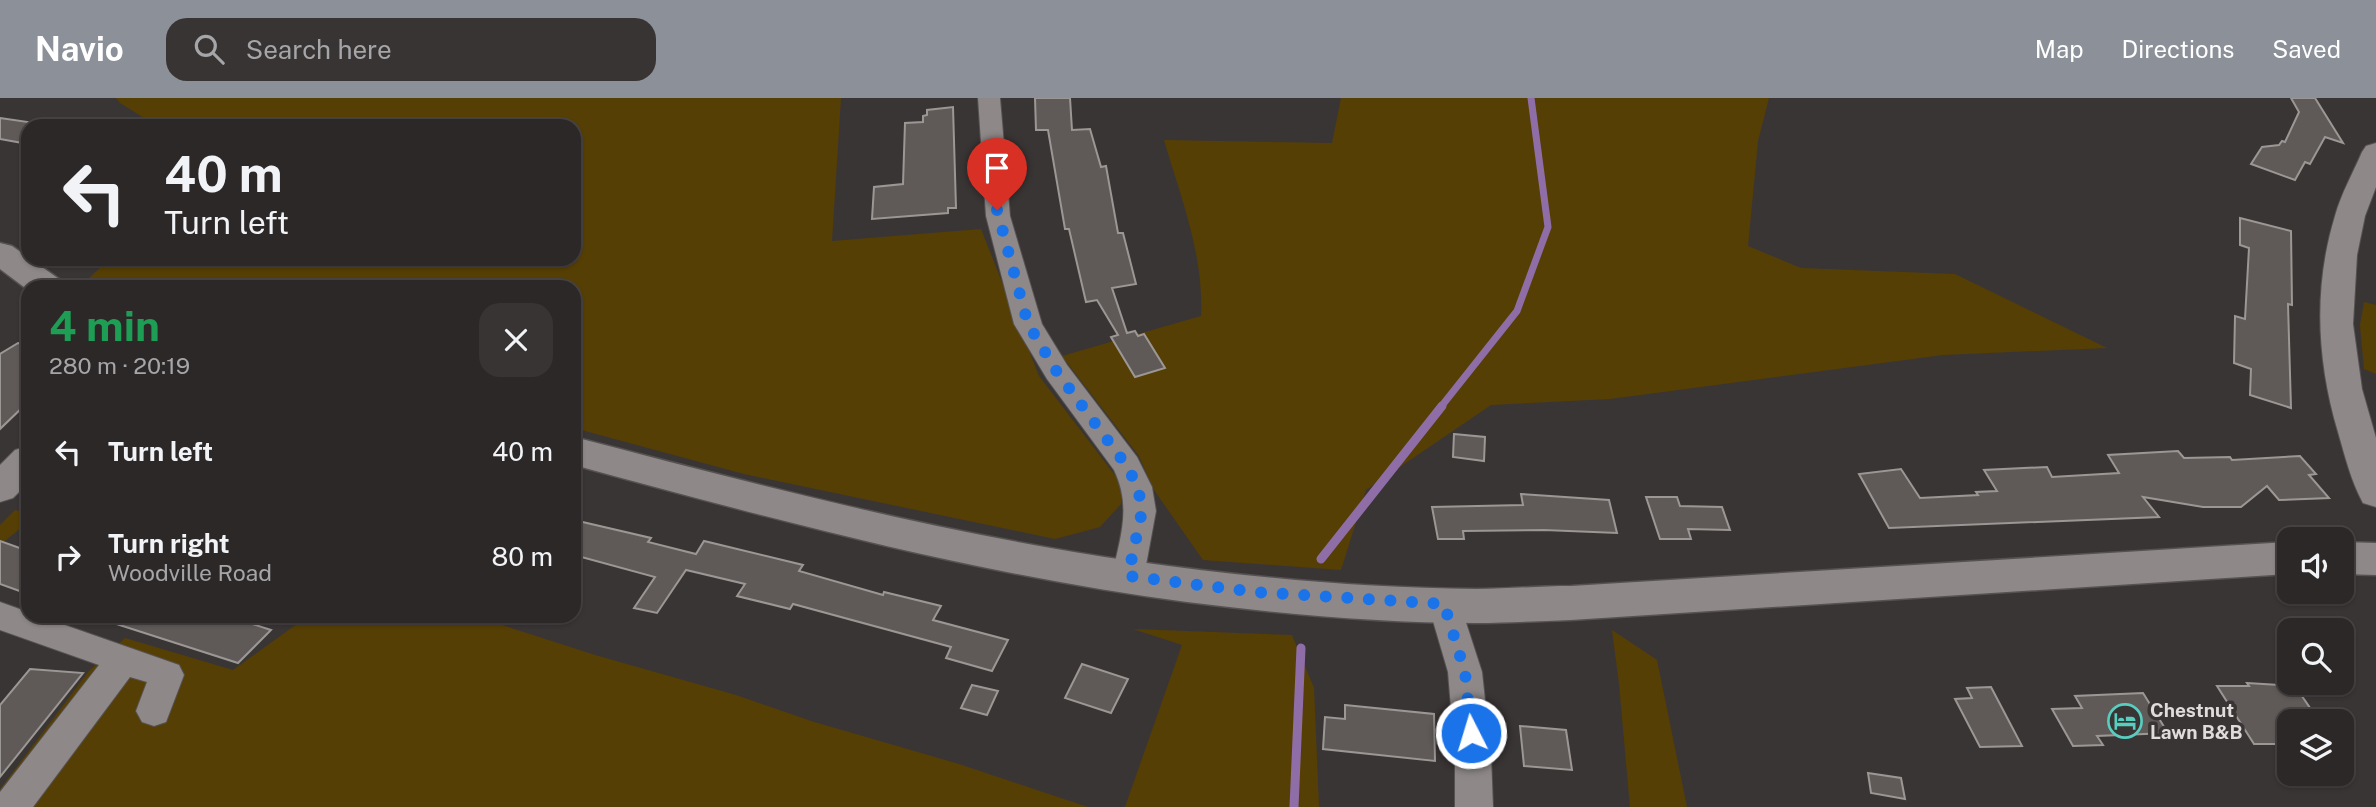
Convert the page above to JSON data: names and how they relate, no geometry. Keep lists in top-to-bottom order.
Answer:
{
  "places": {
    "hotel": ["Chestnut Lawn B&B"]
  },
  "page": {
    "header": "Navio",
    "search": "Search here",
    "nav": ["Map", "Directions", "Saved"],
    "turn": ["40 m", "Turn left"],
    "heading": ["4 min", "280 m · 20:19"],
    "list": [
      {
        "name": "Turn left",
        "value": "40 m"
      },
      {
        "name": "Turn right",
        "note": "Woodville Road",
        "value": "80 m"
      }
    ]
  }
}
